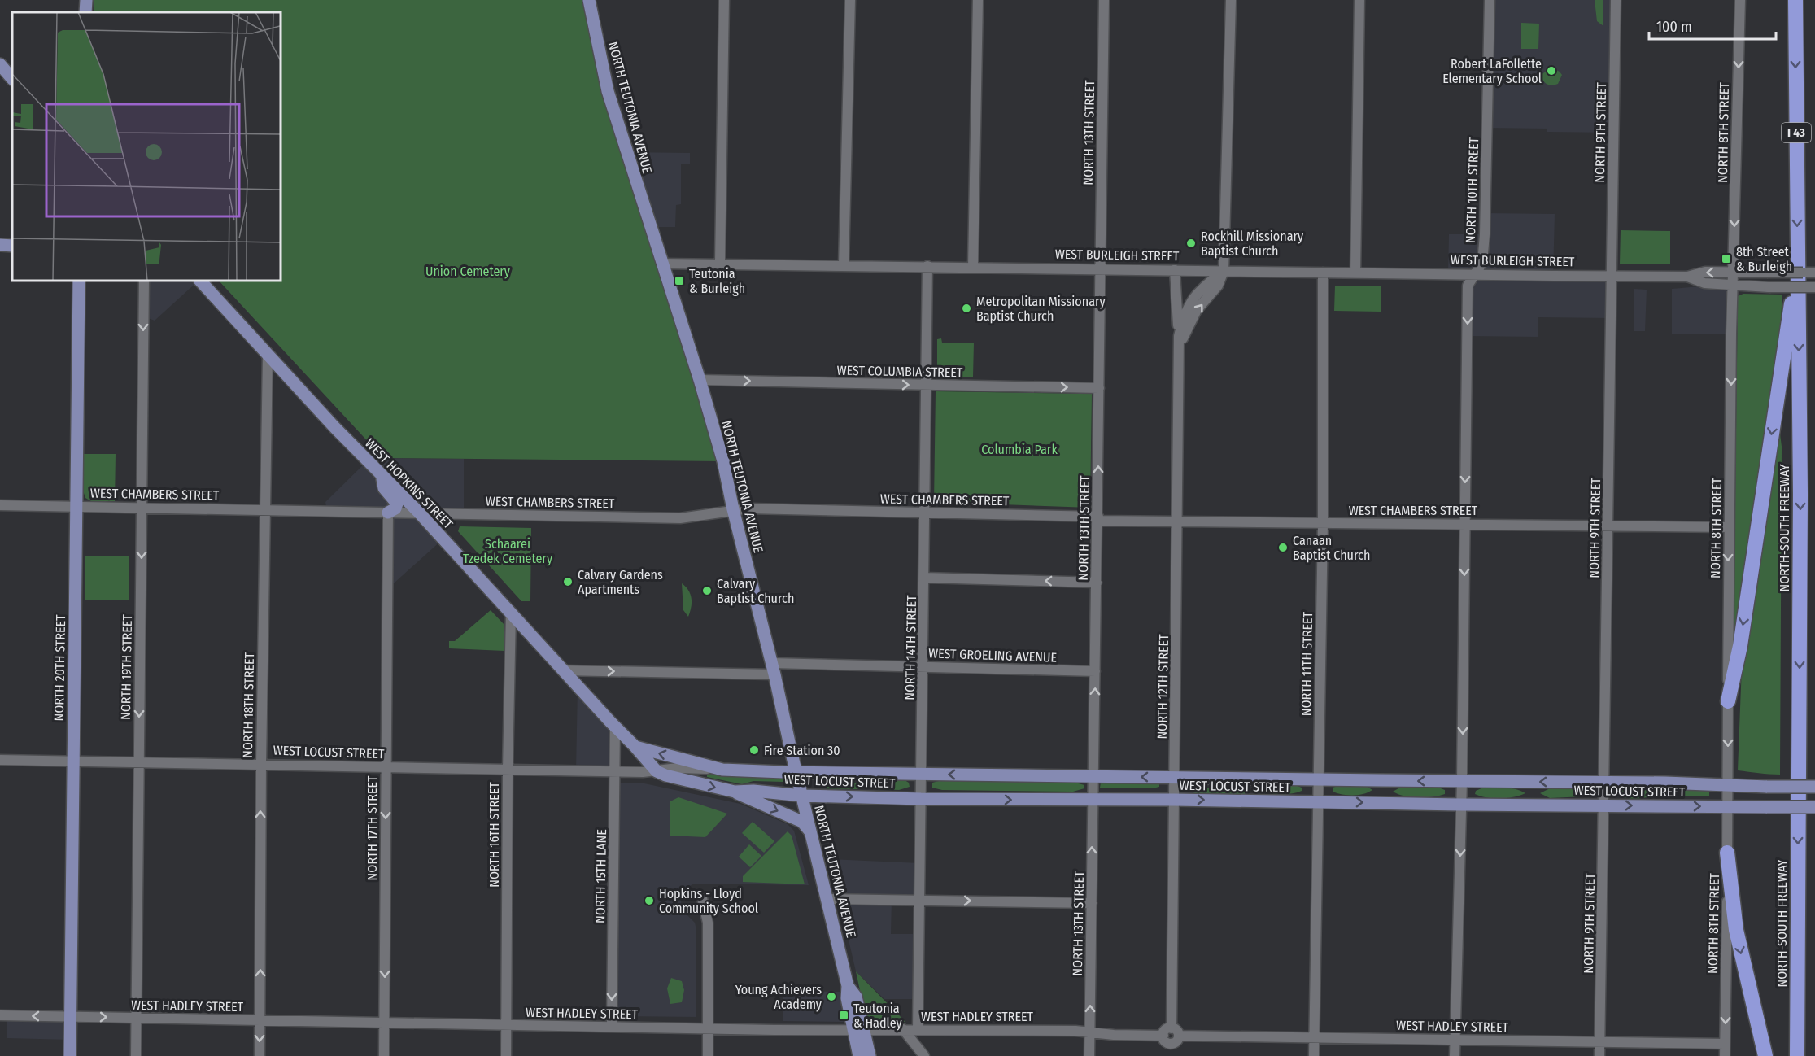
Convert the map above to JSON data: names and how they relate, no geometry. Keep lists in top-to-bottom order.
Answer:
{
  "streets": {
    "highway": ["I 43", "NORTH-SOUTH FREEWAY"],
    "main road": [
      "NORTH TEUTONIA AVENUE",
      "WEST HOPKINS STREET",
      "NORTH 20TH STREET",
      "WEST LOCUST STREET"
    ],
    "street": [
      "NORTH 13TH STREET",
      "NORTH 9TH STREET",
      "NORTH 8TH STREET",
      "NORTH 10TH STREET",
      "WEST BURLEIGH STREET",
      "WEST COLUMBIA STREET",
      "WEST CHAMBERS STREET",
      "NORTH 14TH STREET",
      "WEST GROELING AVENUE",
      "NORTH 11TH STREET",
      "NORTH 19TH STREET",
      "NORTH 12TH STREET",
      "NORTH 18TH STREET",
      "NORTH 17TH STREET",
      "NORTH 16TH STREET",
      "NORTH 15TH LANE",
      "WEST HADLEY STREET"
    ]
  },
  "crossings": [
    ["NORTH TEUTONIA AVENUE", "WEST BURLEIGH STREET"],
    ["NORTH TEUTONIA AVENUE", "WEST COLUMBIA STREET"],
    ["NORTH TEUTONIA AVENUE", "WEST CHAMBERS STREET"],
    ["NORTH TEUTONIA AVENUE", "WEST GROELING AVENUE"],
    ["NORTH TEUTONIA AVENUE", "WEST LOCUST STREET"],
    ["NORTH TEUTONIA AVENUE", "WEST HADLEY STREET"],
    ["NORTH 13TH STREET", "WEST BURLEIGH STREET"],
    ["NORTH 13TH STREET", "WEST COLUMBIA STREET"],
    ["NORTH 13TH STREET", "WEST CHAMBERS STREET"],
    ["NORTH 13TH STREET", "WEST GROELING AVENUE"],
    ["NORTH 13TH STREET", "WEST LOCUST STREET"],
    ["NORTH 13TH STREET", "WEST HADLEY STREET"],
    ["NORTH 9TH STREET", "WEST BURLEIGH STREET"],
    ["NORTH 9TH STREET", "WEST CHAMBERS STREET"],
    ["NORTH 9TH STREET", "WEST LOCUST STREET"],
    ["NORTH 9TH STREET", "WEST HADLEY STREET"],
    ["NORTH 8TH STREET", "WEST BURLEIGH STREET"],
    ["NORTH 8TH STREET", "WEST CHAMBERS STREET"],
    ["NORTH 8TH STREET", "WEST LOCUST STREET"],
    ["NORTH 8TH STREET", "WEST HADLEY STREET"],
    ["NORTH 10TH STREET", "WEST BURLEIGH STREET"],
    ["NORTH 10TH STREET", "WEST CHAMBERS STREET"],
    ["NORTH 10TH STREET", "WEST LOCUST STREET"],
    ["WEST BURLEIGH STREET", "NORTH 14TH STREET"],
    ["WEST BURLEIGH STREET", "NORTH 11TH STREET"],
    ["WEST BURLEIGH STREET", "NORTH 12TH STREET"],
    ["WEST COLUMBIA STREET", "NORTH 14TH STREET"],
    ["WEST HOPKINS STREET", "WEST CHAMBERS STREET"],
    ["WEST HOPKINS STREET", "WEST GROELING AVENUE"],
    ["WEST HOPKINS STREET", "NORTH 18TH STREET"],
    ["WEST HOPKINS STREET", "WEST LOCUST STREET"],
    ["WEST HOPKINS STREET", "NORTH 16TH STREET"],
    ["WEST HOPKINS STREET", "NORTH 15TH LANE"],
    ["WEST CHAMBERS STREET", "NORTH 14TH STREET"],
    ["WEST CHAMBERS STREET", "NORTH 11TH STREET"],
    ["WEST CHAMBERS STREET", "NORTH 19TH STREET"],
    ["WEST CHAMBERS STREET", "NORTH 20TH STREET"],
    ["WEST CHAMBERS STREET", "NORTH 12TH STREET"],
    ["WEST CHAMBERS STREET", "NORTH 18TH STREET"],
    ["WEST CHAMBERS STREET", "NORTH 17TH STREET"],
    ["NORTH 14TH STREET", "WEST GROELING AVENUE"],
    ["NORTH 14TH STREET", "WEST LOCUST STREET"],
    ["NORTH 14TH STREET", "WEST HADLEY STREET"],
    ["NORTH 11TH STREET", "WEST LOCUST STREET"],
    ["NORTH 11TH STREET", "WEST HADLEY STREET"],
    ["NORTH 19TH STREET", "WEST LOCUST STREET"],
    ["NORTH 19TH STREET", "WEST HADLEY STREET"],
    ["NORTH 20TH STREET", "WEST LOCUST STREET"],
    ["NORTH 20TH STREET", "WEST HADLEY STREET"],
    ["NORTH 12TH STREET", "WEST LOCUST STREET"],
    ["NORTH 12TH STREET", "WEST HADLEY STREET"],
    ["NORTH 18TH STREET", "WEST LOCUST STREET"],
    ["NORTH 18TH STREET", "WEST HADLEY STREET"],
    ["WEST LOCUST STREET", "NORTH 17TH STREET"],
    ["WEST LOCUST STREET", "NORTH 16TH STREET"],
    ["WEST LOCUST STREET", "NORTH 15TH LANE"],
    ["NORTH 17TH STREET", "WEST HADLEY STREET"],
    ["NORTH 16TH STREET", "WEST HADLEY STREET"],
    ["NORTH 15TH LANE", "WEST HADLEY STREET"]
  ],
  "one_way": [
    "NORTH 13TH STREET",
    "NORTH 8TH STREET",
    "NORTH 10TH STREET",
    "WEST COLUMBIA STREET",
    "WEST GROELING AVENUE",
    "NORTH 19TH STREET",
    "NORTH 17TH STREET",
    "NORTH 15TH LANE"
  ],
  "parks": ["Union Cemetery", "Columbia Park", "Schaarei Tzedek Cemetery"],
  "places": {
    "other": [
      "Robert LaFollette Elementary School",
      "Rockhill Missionary Baptist Church",
      "Metropolitan Missionary Baptist Church",
      "Canaan Baptist Church",
      "Calvary Gardens Apartments",
      "Calvary Baptist Church",
      "Fire Station 30",
      "Hopkins - Lloyd Community School",
      "Young Achievers Academy"
    ],
    "transit": ["8th Street & Burleigh", "Teutonia & Burleigh", "Teutonia & Hadley"]
  },
  "scale_bar": "100 m"
}
